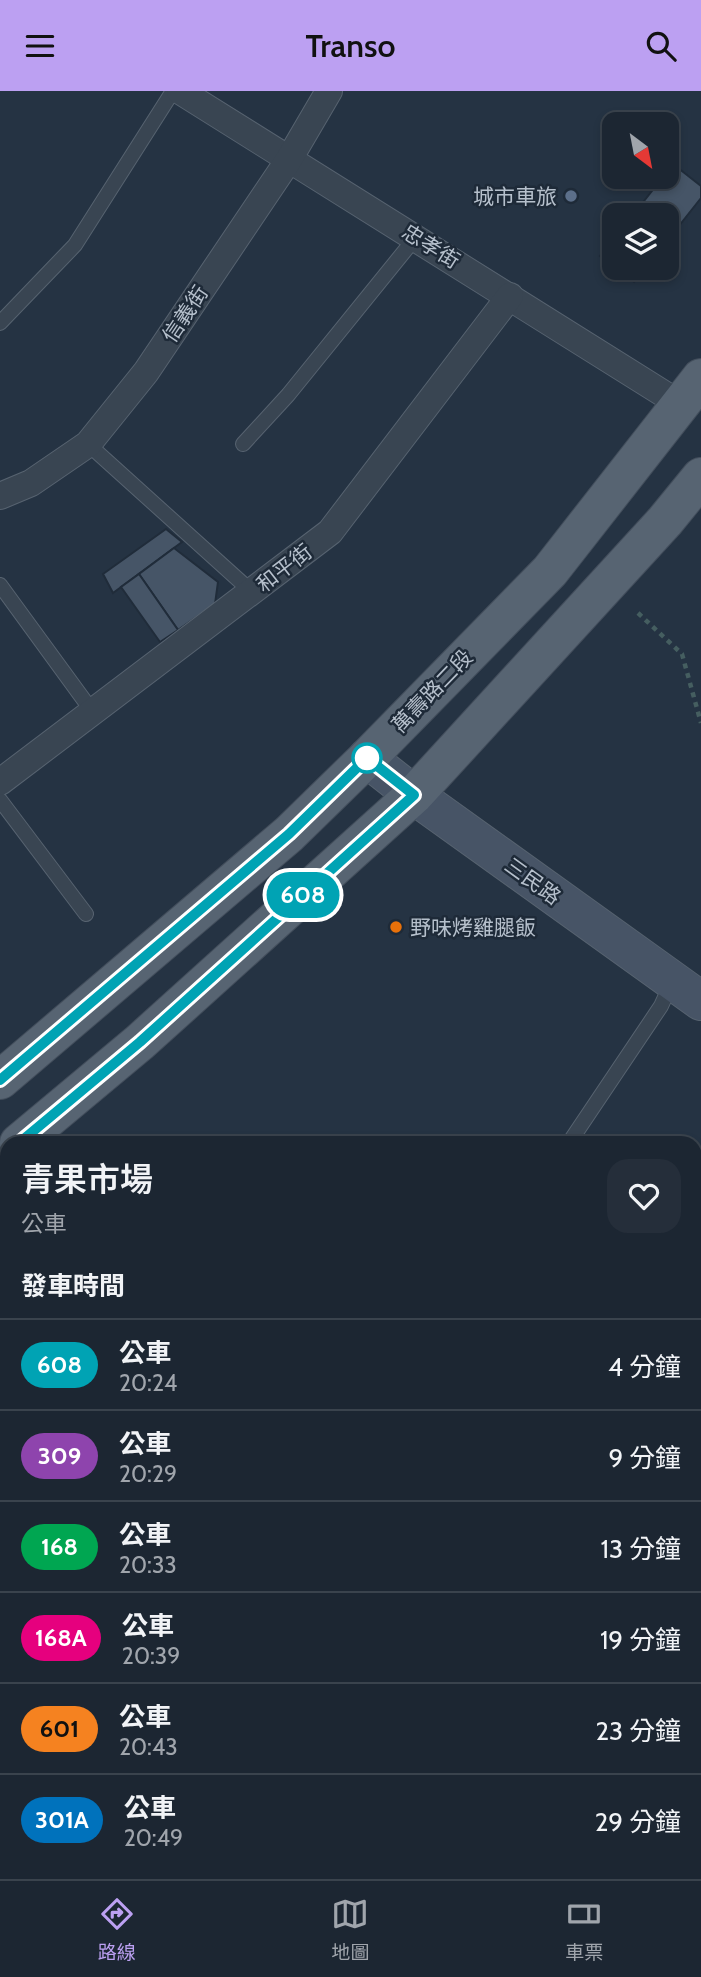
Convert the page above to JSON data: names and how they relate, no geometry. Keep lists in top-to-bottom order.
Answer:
{
  "streets": {
    "main road": ["萬壽路二段"],
    "street": [
      "忠孝街",
      "信義街",
      "和平街",
      "三民路"
    ]
  },
  "crossings": [
    ["忠孝街", "信義街"],
    ["忠孝街", "和平街"],
    ["忠孝街", "萬壽路二段"],
    ["萬壽路二段", "三民路"]
  ],
  "places": ["城市車旅", "野味烤雞腿飯"],
  "lines": ["bus line 608"],
  "north": "bottom right",
  "page": {
    "header": "Transo",
    "on_map": "608",
    "heading": [
      ["青果市場", "公車"],
      "發車時間"
    ],
    "list": [
      {
        "mark": "608",
        "name": "公車",
        "note": "20:24",
        "value": "4 分鐘"
      },
      {
        "mark": "309",
        "name": "公車",
        "note": "20:29",
        "value": "9 分鐘"
      },
      {
        "mark": "168",
        "name": "公車",
        "note": "20:33",
        "value": "13 分鐘"
      },
      {
        "mark": "168A",
        "name": "公車",
        "note": "20:39",
        "value": "19 分鐘"
      },
      {
        "mark": "601",
        "name": "公車",
        "note": "20:43",
        "value": "23 分鐘"
      },
      {
        "mark": "301A",
        "name": "公車",
        "note": "20:49",
        "value": "29 分鐘"
      }
    ],
    "tabs": ["路線", "地圖", "車票"]
  }
}
